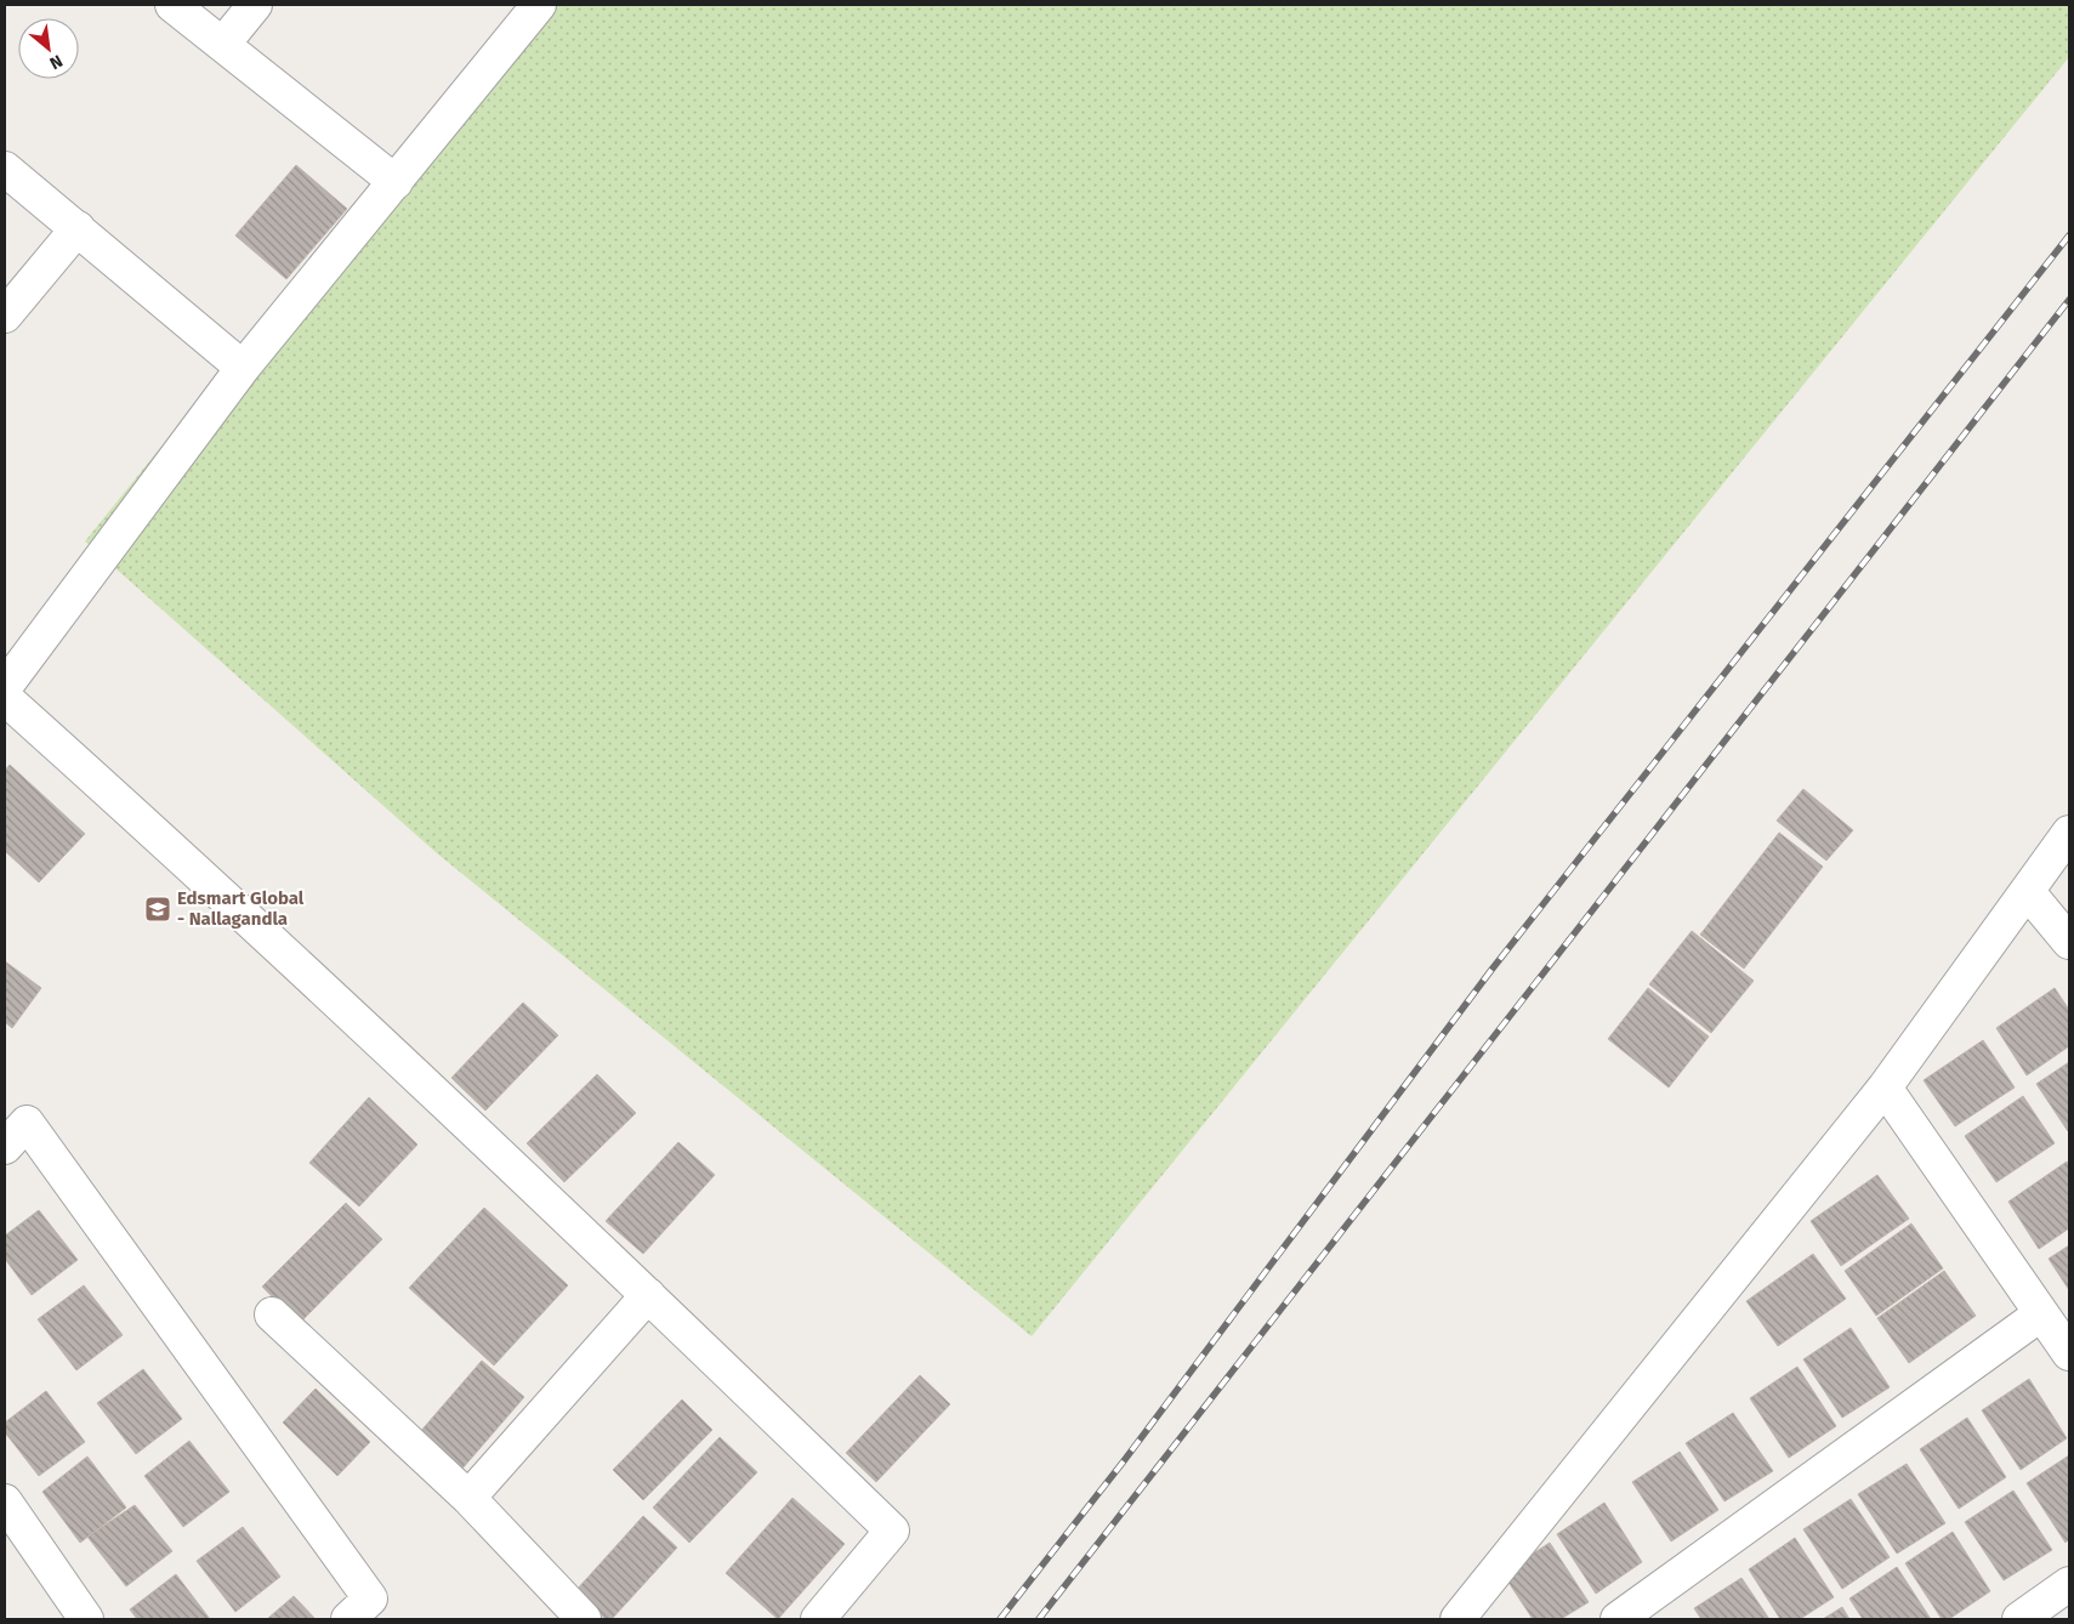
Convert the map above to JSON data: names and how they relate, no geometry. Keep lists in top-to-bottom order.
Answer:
{
  "places": {
    "school or university": ["Edsmart Global - Nallagandla"]
  },
  "north": "bottom right"
}
